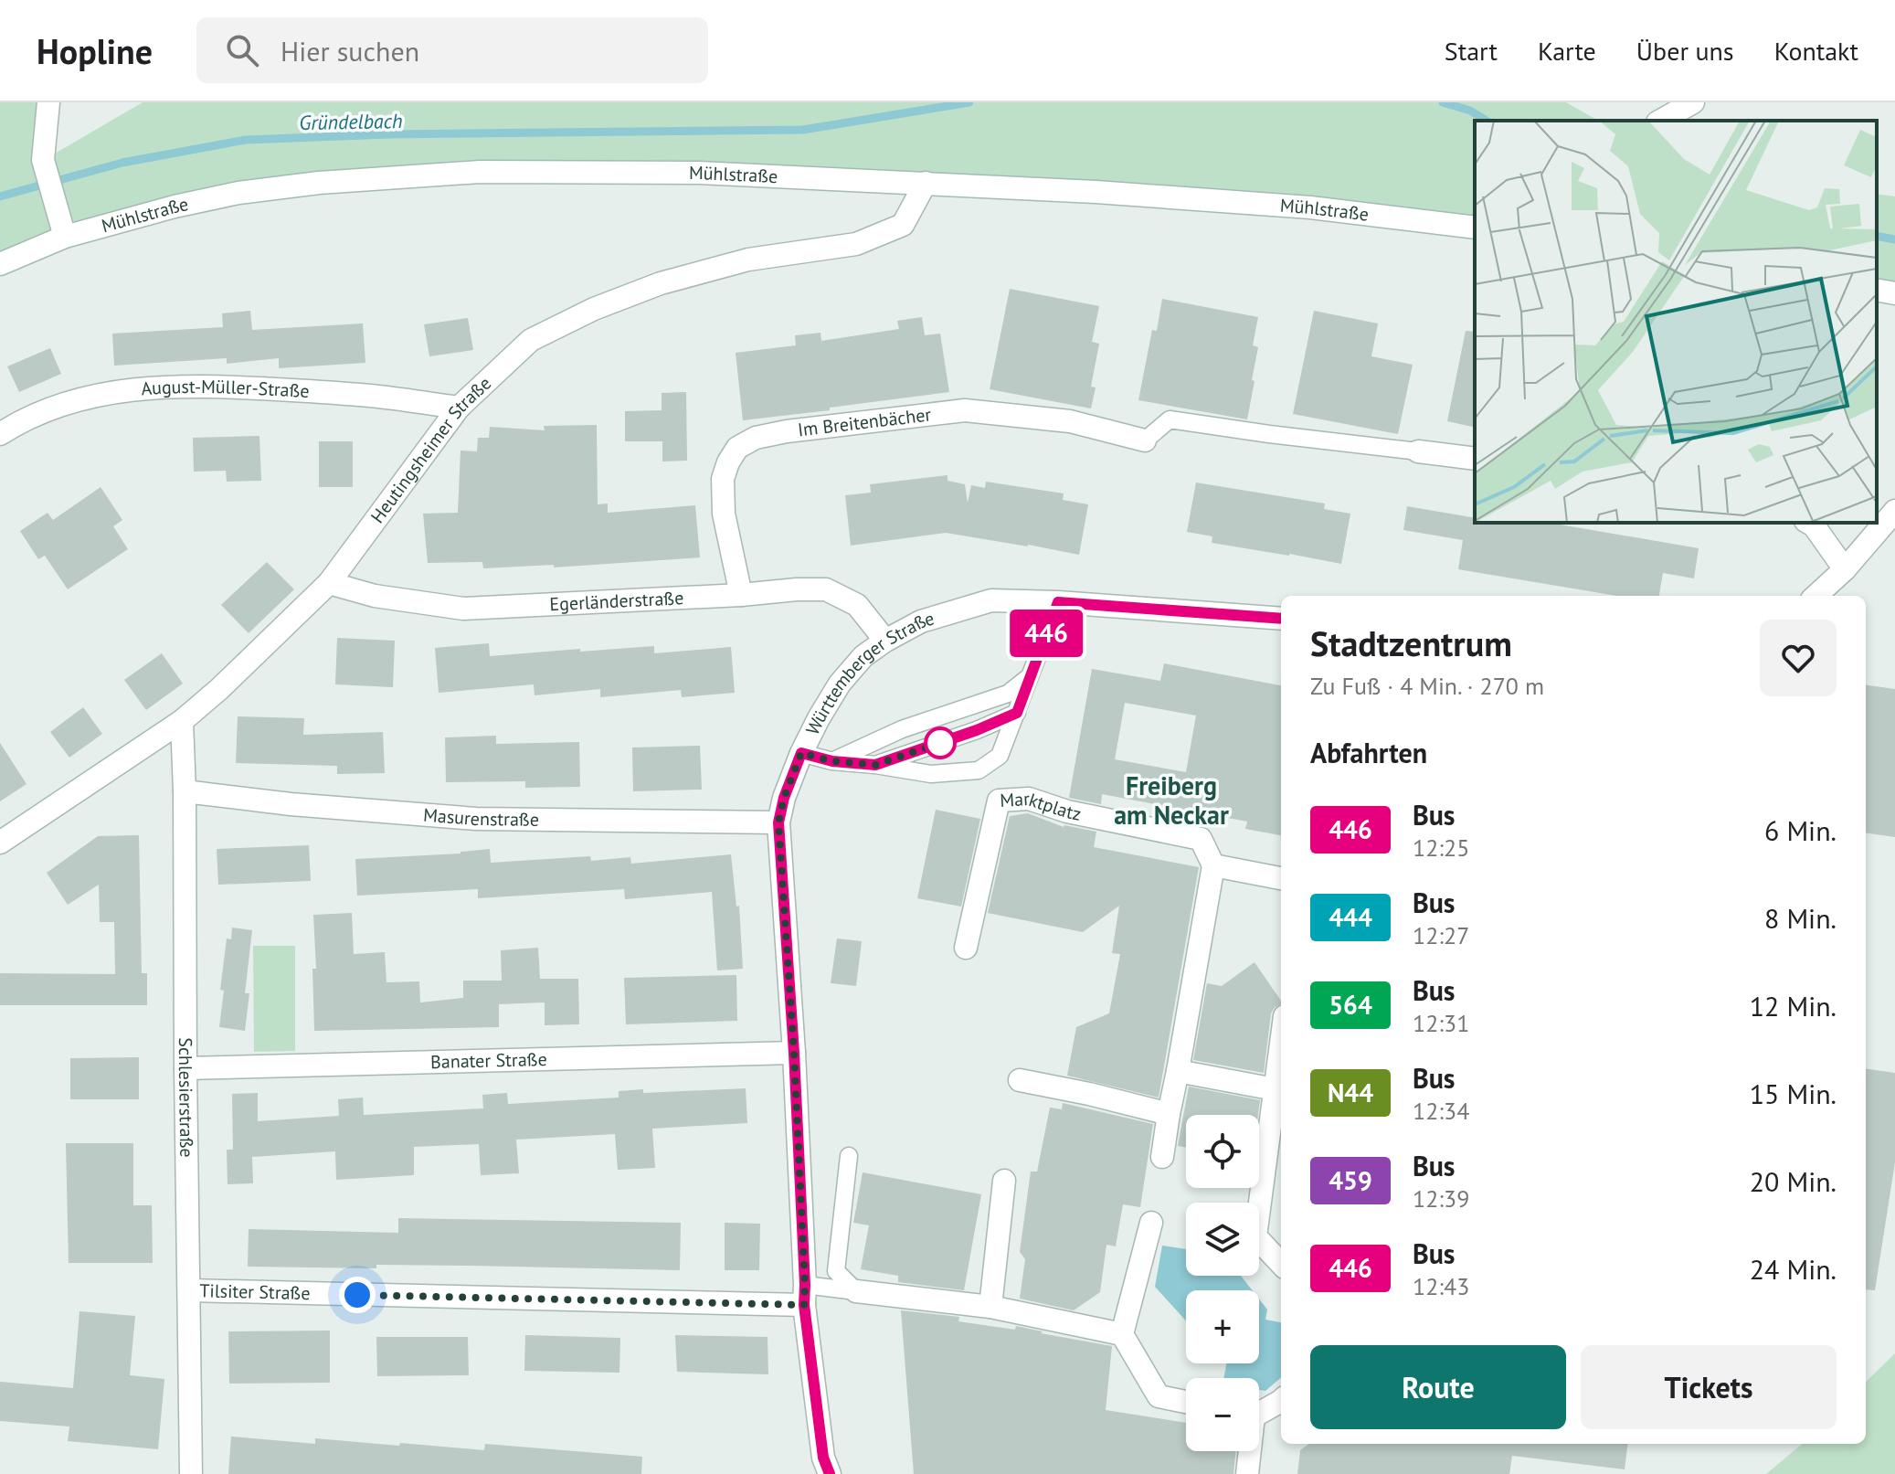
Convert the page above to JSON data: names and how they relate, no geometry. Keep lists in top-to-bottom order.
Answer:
{
  "streets": {
    "street": [
      "Mühlstraße",
      "August-Müller-Straße",
      "Im Breitenbächer",
      "Heutingsheimer Straße",
      "Egerländerstraße",
      "Württemberger Straße",
      "Marktplatz",
      "Masurenstraße",
      "Banater Straße",
      "Schlesierstraße",
      "Tilsiter Straße"
    ]
  },
  "crossings": [
    ["Mühlstraße", "Heutingsheimer Straße"],
    ["August-Müller-Straße", "Heutingsheimer Straße"],
    ["Im Breitenbächer", "Egerländerstraße"],
    ["Heutingsheimer Straße", "Egerländerstraße"],
    ["Heutingsheimer Straße", "Schlesierstraße"],
    ["Egerländerstraße", "Württemberger Straße"],
    ["Württemberger Straße", "Masurenstraße"],
    ["Württemberger Straße", "Banater Straße"],
    ["Württemberger Straße", "Tilsiter Straße"],
    ["Masurenstraße", "Schlesierstraße"],
    ["Banater Straße", "Schlesierstraße"],
    ["Schlesierstraße", "Tilsiter Straße"]
  ],
  "districts": ["Freiberg am Neckar"],
  "water": ["Gründelbach"],
  "lines": ["bus line 446"],
  "page": {
    "header": "Hopline",
    "search": "Hier suchen",
    "nav": [
      "Start",
      "Karte",
      "Über uns",
      "Kontakt"
    ],
    "on_map": "446",
    "heading": [
      ["Stadtzentrum", "Zu Fuß · 4 Min. · 270 m"],
      "Abfahrten"
    ],
    "list": [
      {
        "mark": "446",
        "name": "Bus",
        "note": "12:25",
        "value": "6 Min."
      },
      {
        "mark": "444",
        "name": "Bus",
        "note": "12:27",
        "value": "8 Min."
      },
      {
        "mark": "564",
        "name": "Bus",
        "note": "12:31",
        "value": "12 Min."
      },
      {
        "mark": "N44",
        "name": "Bus",
        "note": "12:34",
        "value": "15 Min."
      },
      {
        "mark": "459",
        "name": "Bus",
        "note": "12:39",
        "value": "20 Min."
      },
      {
        "mark": "446",
        "name": "Bus",
        "note": "12:43",
        "value": "24 Min."
      }
    ],
    "map_buttons": ["+", "−"],
    "buttons": ["Route", "Tickets"]
  }
}
